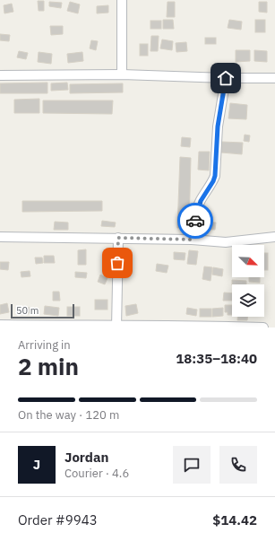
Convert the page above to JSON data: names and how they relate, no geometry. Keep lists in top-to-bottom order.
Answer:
{
  "scale_bar": "50 m",
  "north": "bottom right",
  "page": {
    "scale": "50 m",
    "heading": ["2 min", "Arriving in", "18:35–18:40"],
    "panel": [
      "Jordan",
      "Courier · 4.6",
      "Order #9943",
      "$14.42"
    ],
    "bar": "On the way · 120 m",
    "round": "J"
  }
}
